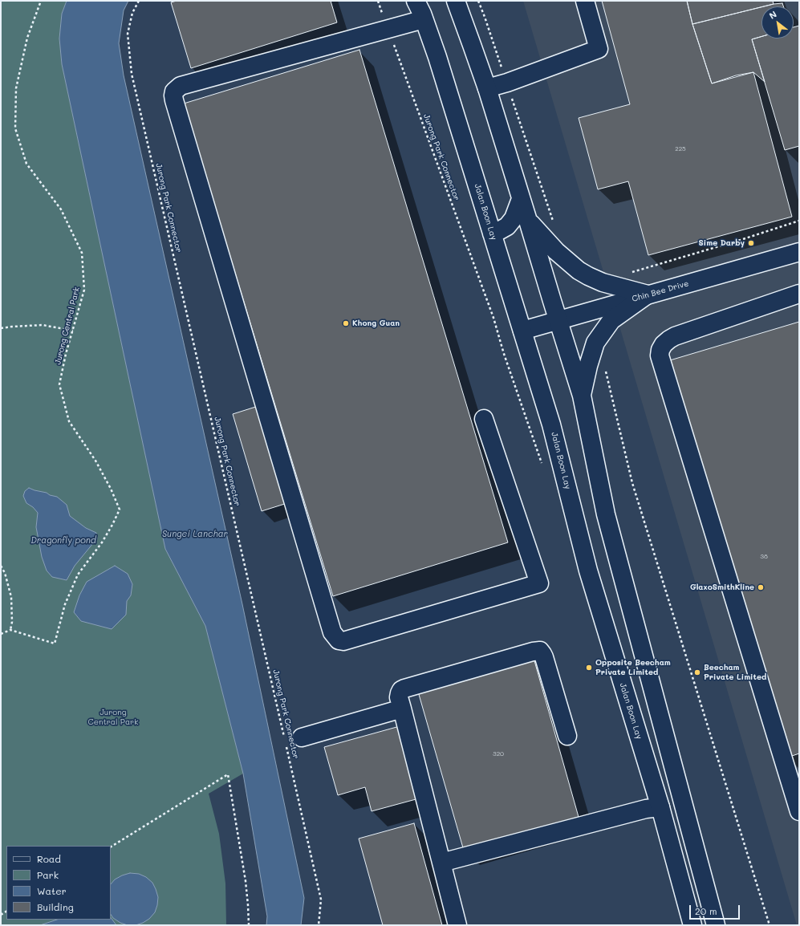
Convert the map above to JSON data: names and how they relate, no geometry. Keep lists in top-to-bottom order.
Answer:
{
  "streets": {
    "main road": ["Jalan Boon Lay", "Chin Bee Drive"],
    "path": ["Jurong Park Connector", "Jurong Central Park"]
  },
  "crossings": [
    ["Jalan Boon Lay", "Chin Bee Drive"]
  ],
  "water": ["Sungei Lanchar", "Dragonfly pond"],
  "parks": ["Jurong Central Park"],
  "places": [
    "Sime Darby",
    "Khong Guan",
    "GlaxoSmithKline",
    "Opposite Beecham Private Limited",
    "Beecham Private Limited"
  ],
  "house_numbers": ["225", "38", "320"],
  "legend": [
    "Road",
    "Park",
    "Water",
    "Building"
  ],
  "scale_bar": "20 m",
  "north": "top left"
}
